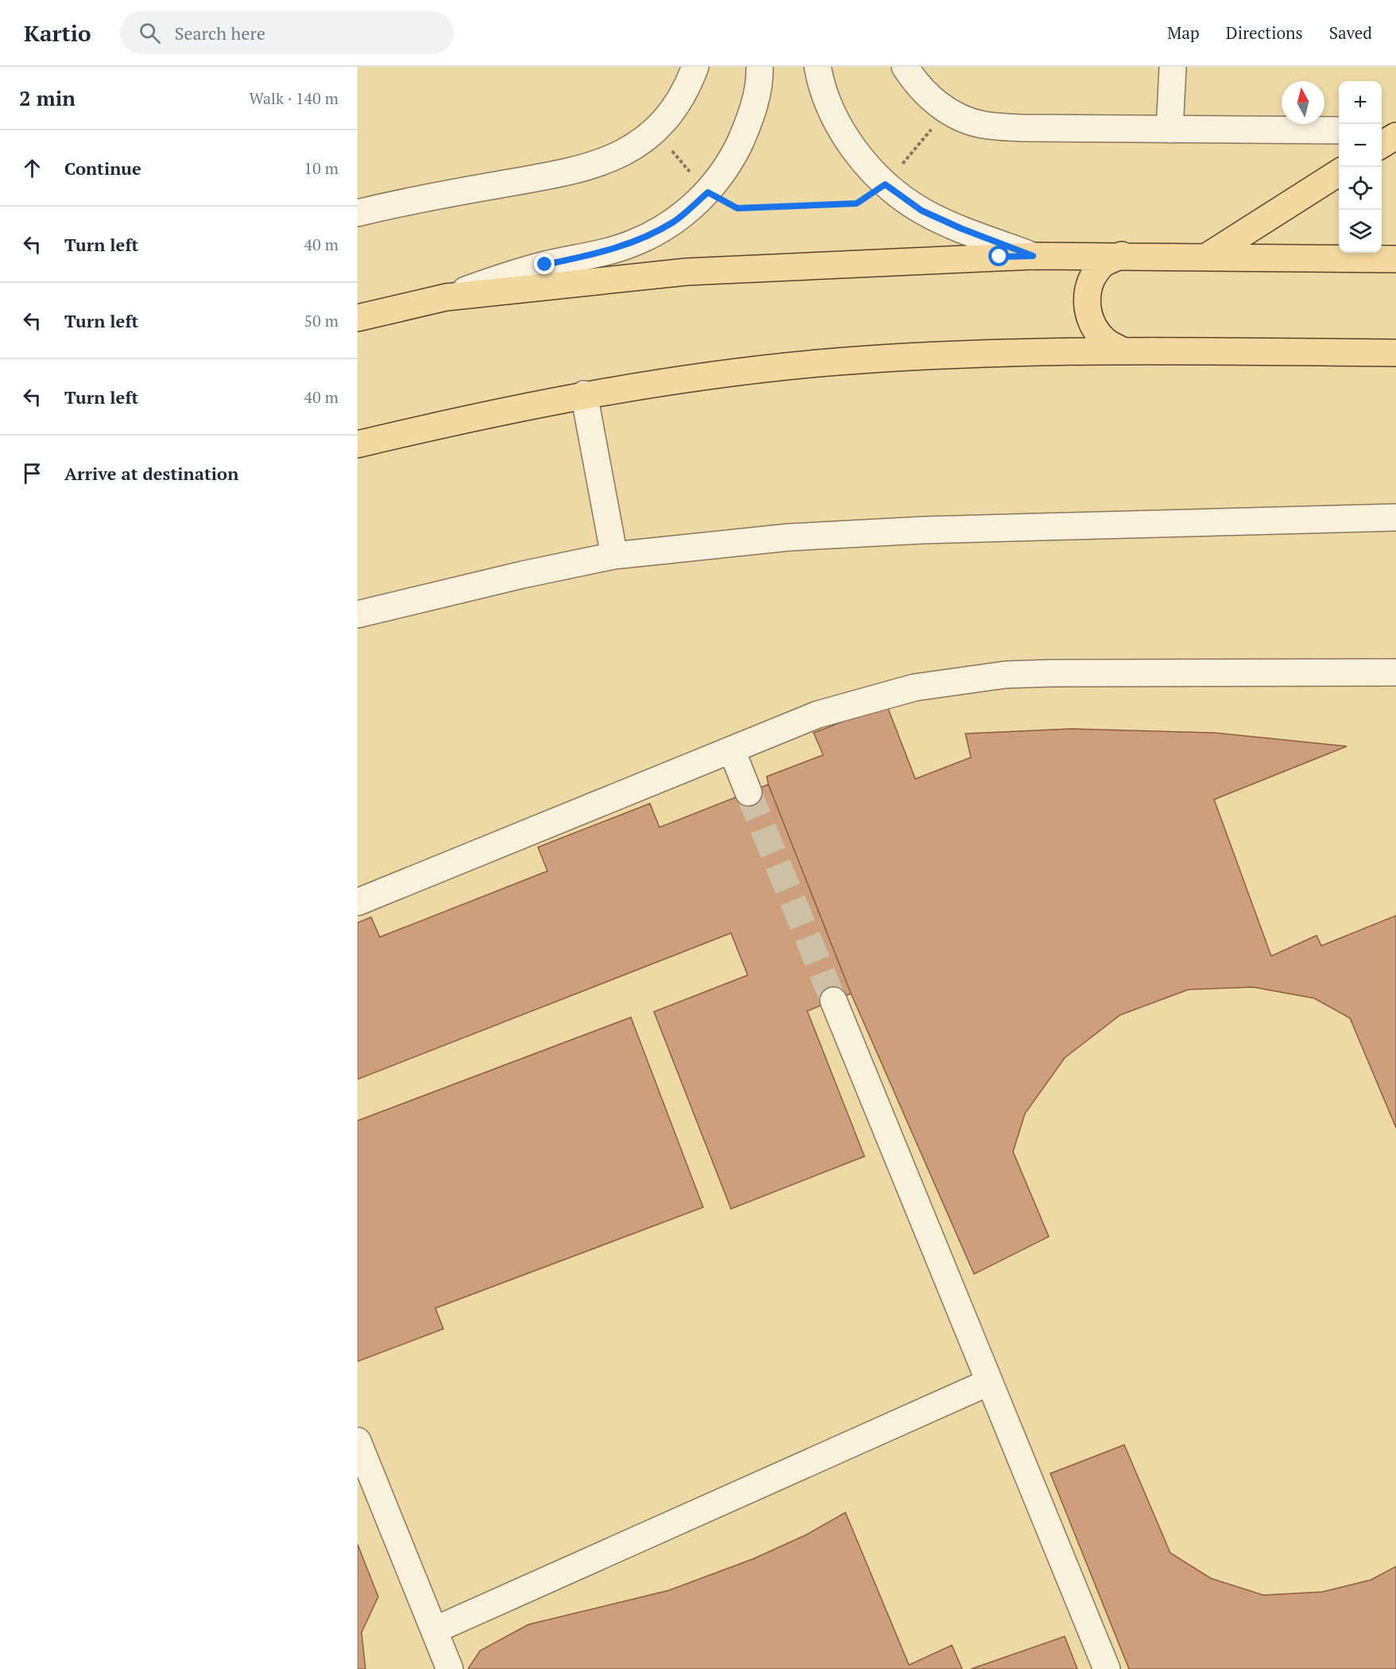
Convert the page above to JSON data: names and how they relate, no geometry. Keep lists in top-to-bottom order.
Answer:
{
  "north": "top",
  "page": {
    "header": "Kartio",
    "search": "Search here",
    "nav": ["Map", "Directions", "Saved"],
    "heading": ["2 min", "Walk · 140 m"],
    "map_buttons": ["+", "−"],
    "list": [
      ["Continue", "10 m"],
      ["Turn left", "40 m"],
      ["Turn left", "50 m"],
      ["Turn left", "40 m"],
      "Arrive at destination"
    ]
  }
}
